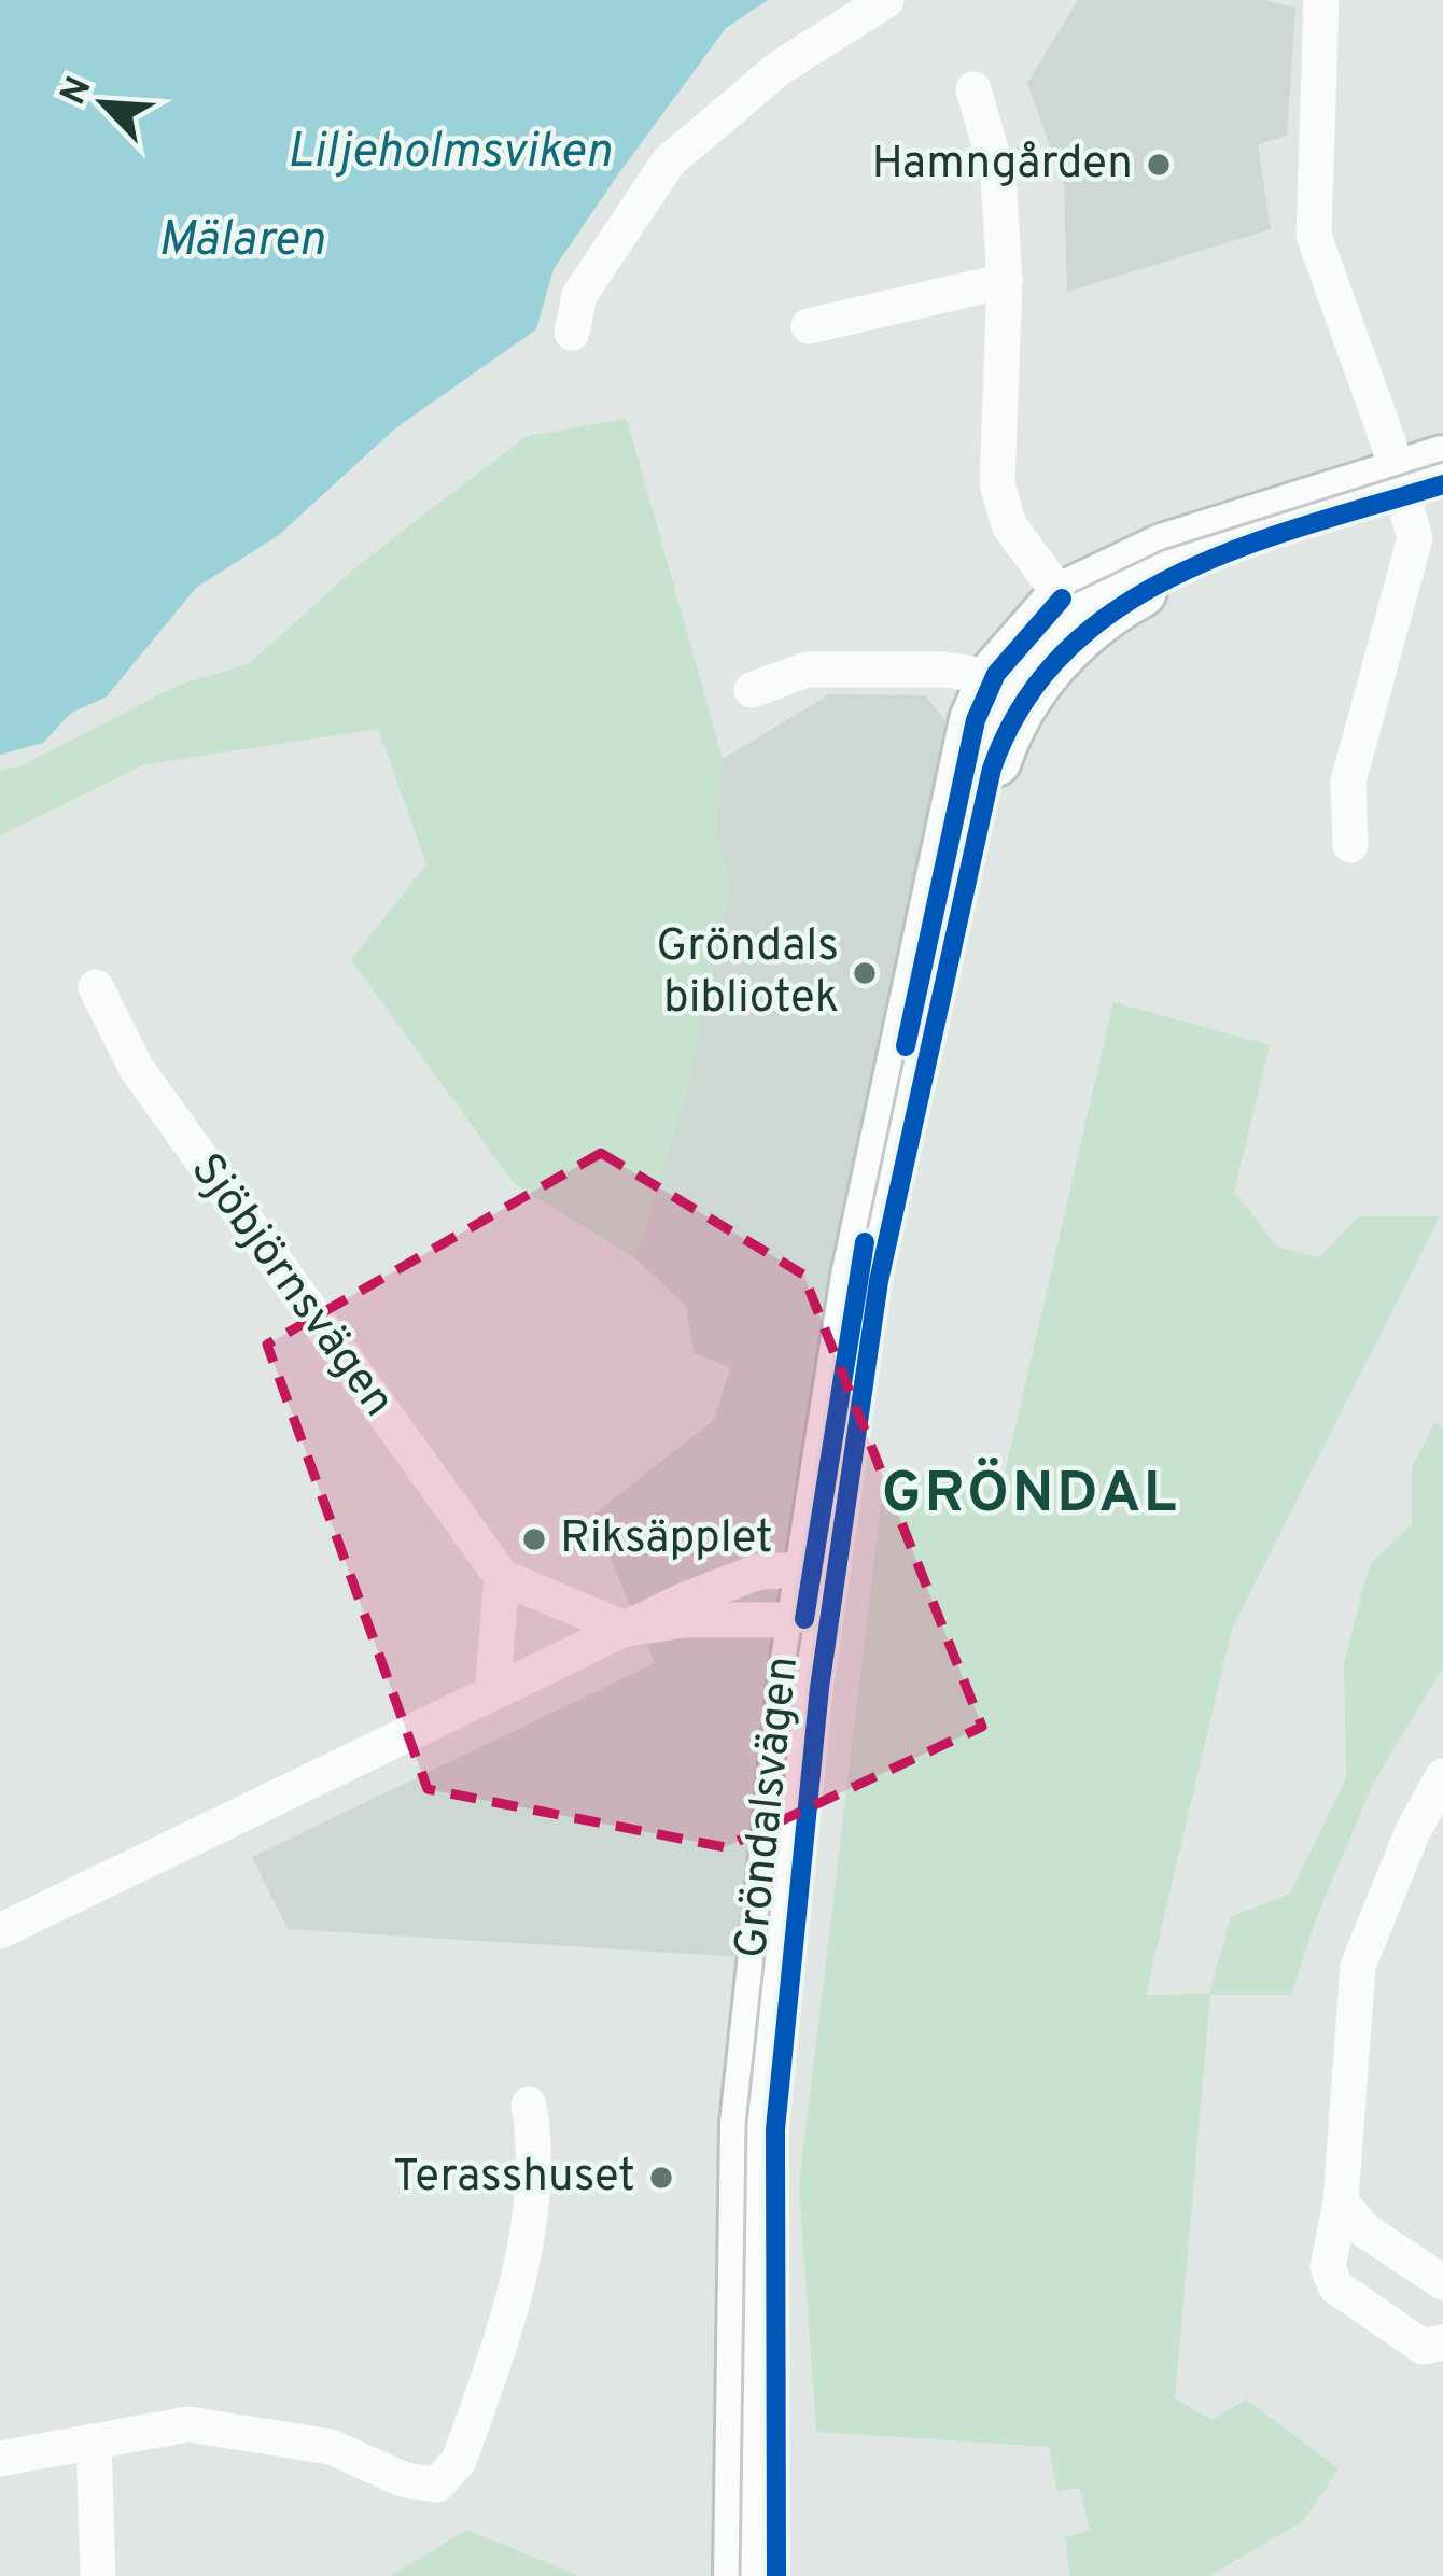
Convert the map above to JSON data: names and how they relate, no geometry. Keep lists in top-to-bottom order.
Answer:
{
  "streets": {
    "street": ["Sjöbjörnsvägen", "Gröndalsvägen"]
  },
  "districts": ["GRÖNDAL"],
  "water": ["Liljeholmsviken", "Mälaren"],
  "places": [
    "Hamngården",
    "Gröndals bibliotek",
    "Riksäpplet",
    "Terasshuset"
  ],
  "north": "top left"
}
